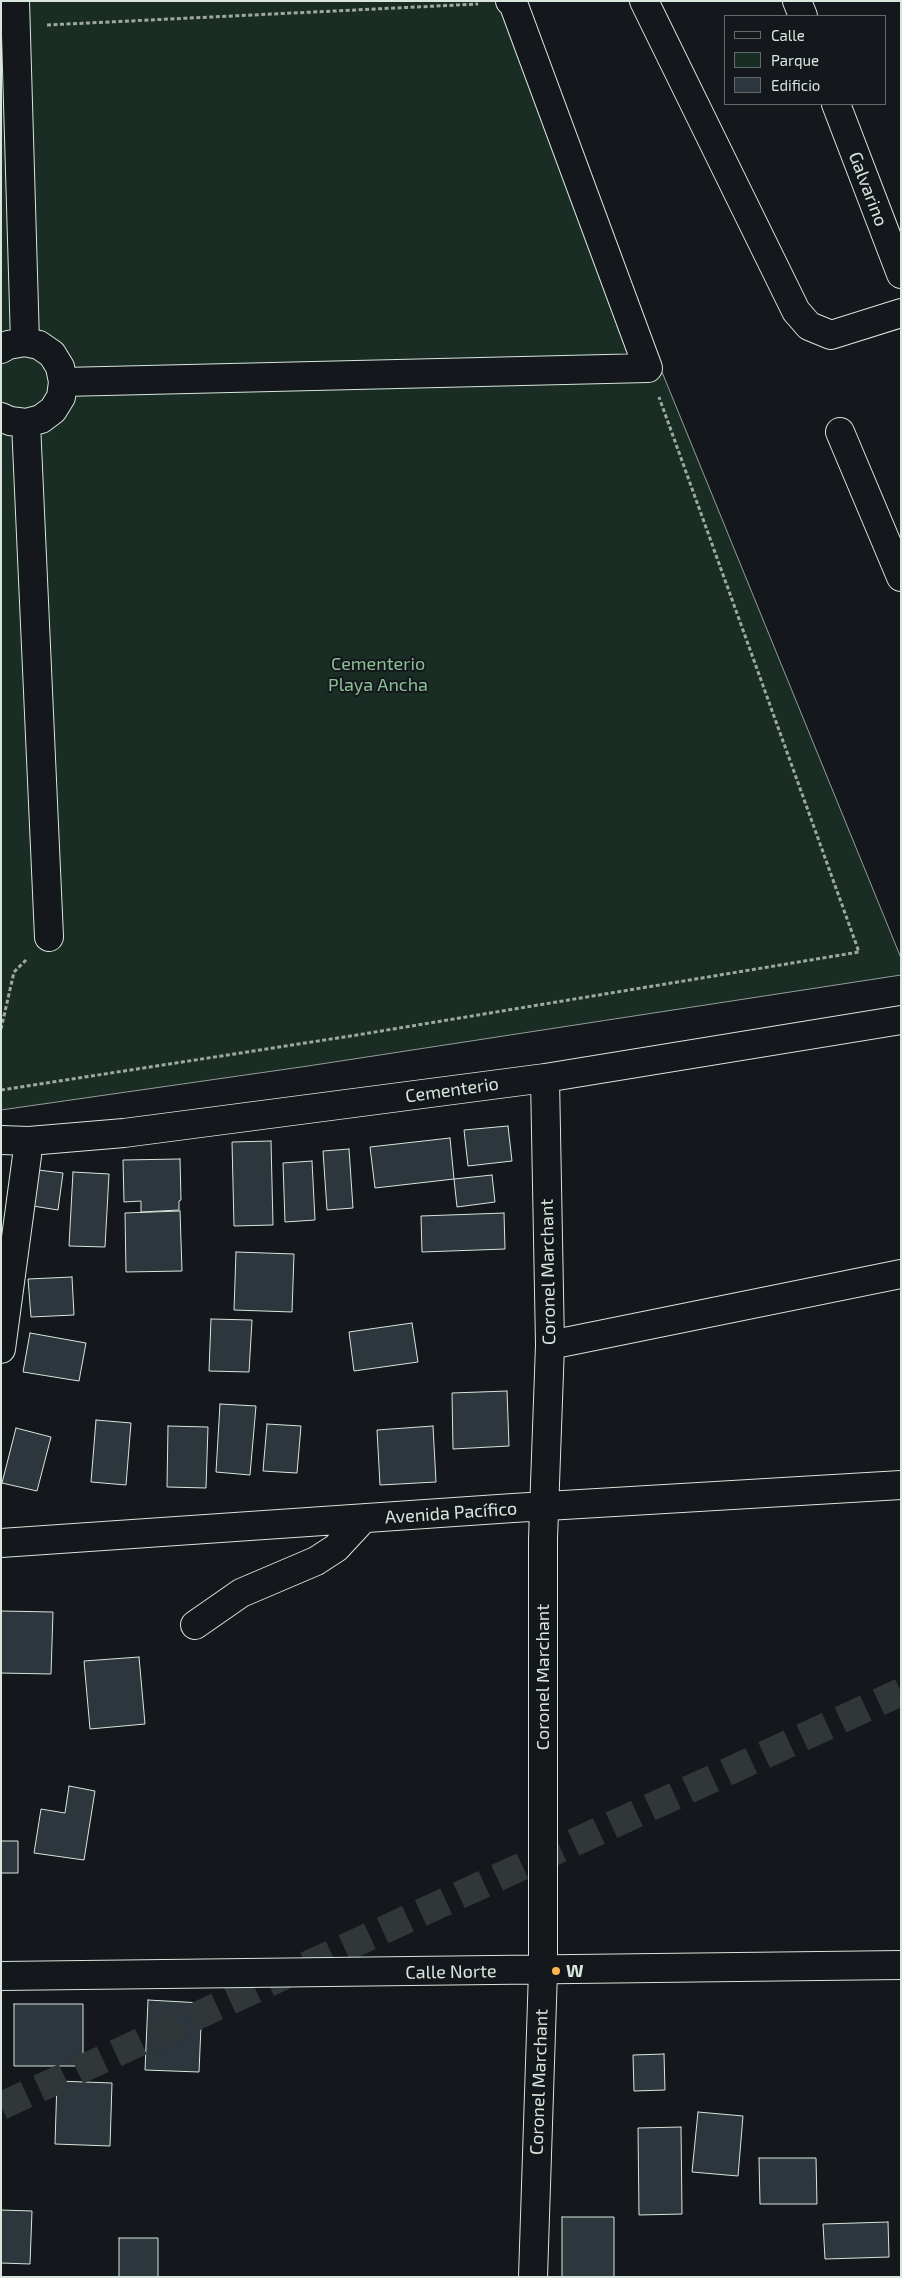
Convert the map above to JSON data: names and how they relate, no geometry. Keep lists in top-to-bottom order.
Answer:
{
  "streets": {
    "street": [
      "Galvarino",
      "Cementerio",
      "Coronel Marchant",
      "Avenida Pacífico",
      "Calle Norte"
    ]
  },
  "crossings": [
    ["Cementerio", "Coronel Marchant"],
    ["Coronel Marchant", "Avenida Pacífico"],
    ["Coronel Marchant", "Calle Norte"]
  ],
  "parks": ["Cementerio Playa Ancha"],
  "places": ["W"],
  "legend": ["Calle", "Parque", "Edificio"]
}
